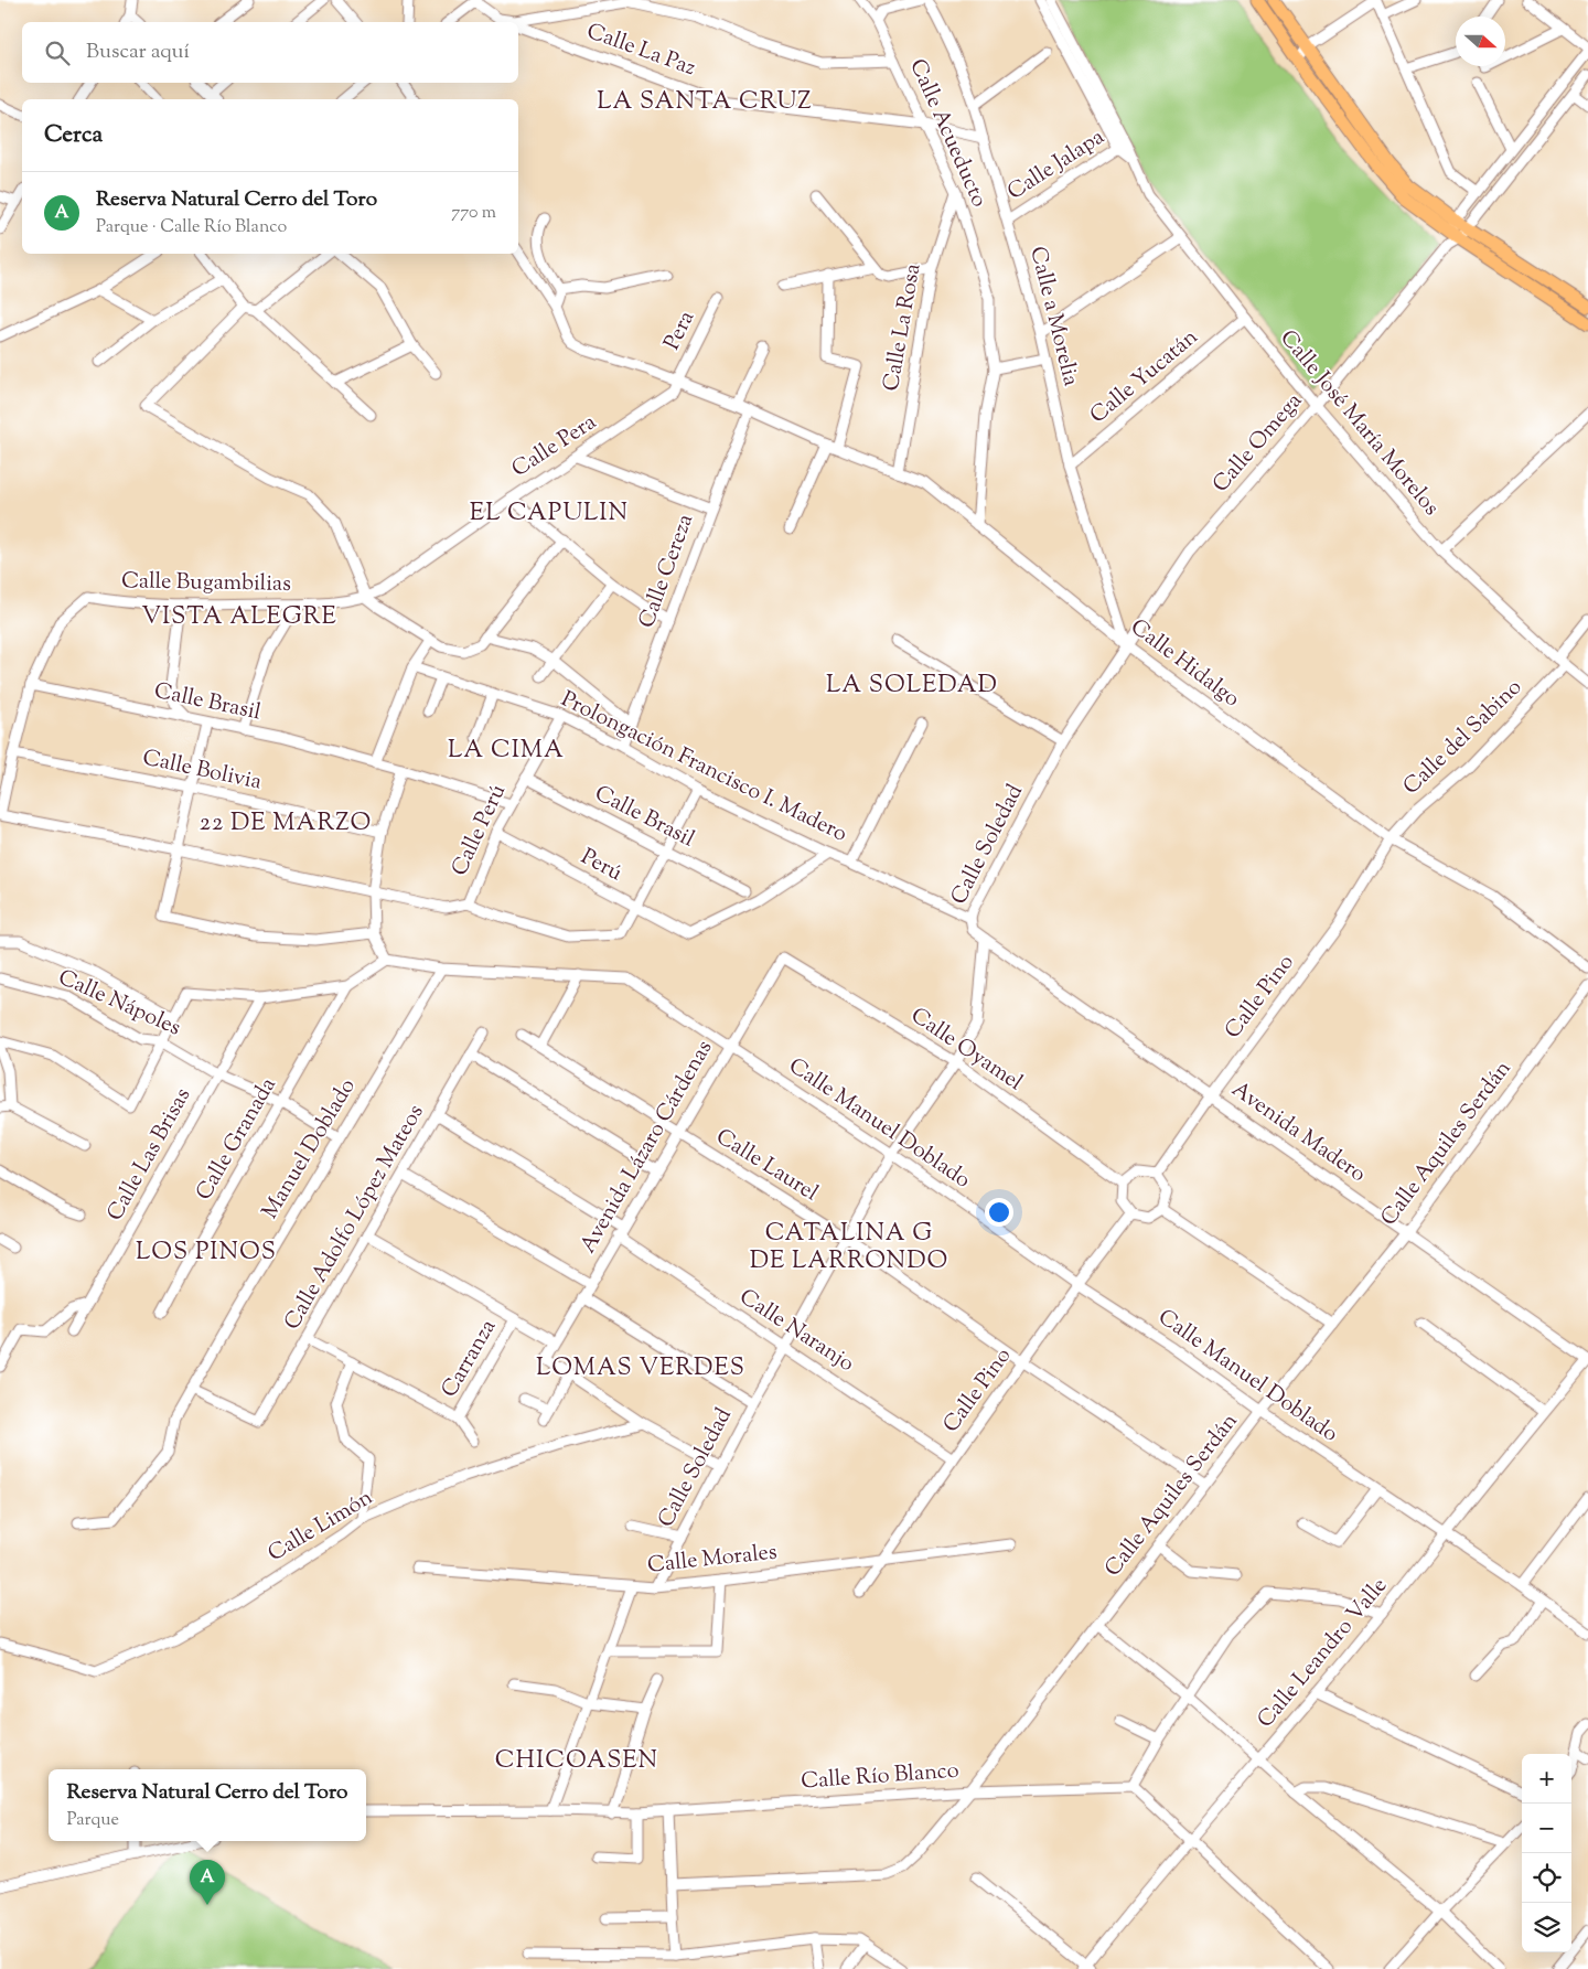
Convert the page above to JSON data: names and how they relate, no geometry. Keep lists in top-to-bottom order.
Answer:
{
  "streets": {
    "street": [
      "Calle La Paz",
      "Calle Acueducto",
      "Calle Jalapa",
      "Calle a Morelia",
      "Calle La Rosa",
      "Pera",
      "Calle Yucatán",
      "Calle José María Morelos",
      "Calle Omega",
      "Calle Pera",
      "Calle Cereza",
      "Calle Bugambilias",
      "Calle Hidalgo",
      "Calle Brasil",
      "Calle del Sabino",
      "Prolongación Francisco I. Madero",
      "Calle Bolivia",
      "Calle Perú",
      "Calle Soledad",
      "Perú",
      "Calle Pino",
      "Calle Nápoles",
      "Calle Oyamel",
      "Calle Manuel Doblado",
      "Avenida Madero",
      "Calle Granada",
      "Calle Aquiles Serdán",
      "Avenida Lázaro Cárdenas",
      "Manuel Doblado",
      "Calle Las Brisas",
      "Calle Laurel",
      "Calle Adolfo López Mateos",
      "Calle Naranjo",
      "Carranza",
      "Calle Limón",
      "Calle Morales",
      "Calle Leandro Valle",
      "Calle Río Blanco"
    ]
  },
  "crossings": [
    ["Calle La Paz", "Calle Acueducto"],
    ["Calle La Paz", "Calle a Morelia"],
    ["Calle Acueducto", "Calle La Rosa"],
    ["Calle Acueducto", "Calle Hidalgo"],
    ["Calle Jalapa", "Calle a Morelia"],
    ["Calle Jalapa", "Calle José María Morelos"],
    ["Calle a Morelia", "Calle Yucatán"],
    ["Calle a Morelia", "Calle Omega"],
    ["Calle a Morelia", "Calle Hidalgo"],
    ["Calle a Morelia", "Calle Soledad"],
    ["Calle La Rosa", "Calle Hidalgo"],
    ["Pera", "Calle Pera"],
    ["Pera", "Calle Hidalgo"],
    ["Calle Yucatán", "Calle José María Morelos"],
    ["Calle José María Morelos", "Calle Omega"],
    ["Calle José María Morelos", "Calle del Sabino"],
    ["Calle Omega", "Calle Hidalgo"],
    ["Calle Omega", "Calle Soledad"],
    ["Calle Pera", "Calle Bugambilias"],
    ["Calle Pera", "Calle Hidalgo"],
    ["Calle Cereza", "Calle Hidalgo"],
    ["Calle Cereza", "Prolongación Francisco I. Madero"],
    ["Calle Bugambilias", "Calle Brasil"],
    ["Calle Bugambilias", "Calle Bolivia"],
    ["Calle Hidalgo", "Calle del Sabino"],
    ["Calle Hidalgo", "Calle Soledad"],
    ["Calle Hidalgo", "Calle Pino"],
    ["Calle Brasil", "Calle Perú"],
    ["Calle del Sabino", "Calle Pino"],
    ["Prolongación Francisco I. Madero", "Calle Perú"],
    ["Prolongación Francisco I. Madero", "Calle Soledad"],
    ["Prolongación Francisco I. Madero", "Perú"],
    ["Calle Perú", "Perú"],
    ["Calle Soledad", "Calle Oyamel"],
    ["Calle Soledad", "Calle Manuel Doblado"],
    ["Calle Soledad", "Avenida Madero"],
    ["Calle Soledad", "Calle Laurel"],
    ["Calle Soledad", "Calle Naranjo"],
    ["Calle Soledad", "Calle Morales"],
    ["Calle Pino", "Calle Oyamel"],
    ["Calle Pino", "Calle Manuel Doblado"],
    ["Calle Pino", "Avenida Madero"],
    ["Calle Pino", "Calle Laurel"],
    ["Calle Pino", "Calle Naranjo"],
    ["Calle Pino", "Calle Morales"],
    ["Calle Nápoles", "Calle Granada"],
    ["Calle Nápoles", "Calle Las Brisas"],
    ["Calle Oyamel", "Avenida Lázaro Cárdenas"],
    ["Calle Manuel Doblado", "Calle Aquiles Serdán"],
    ["Calle Manuel Doblado", "Avenida Lázaro Cárdenas"],
    ["Calle Manuel Doblado", "Manuel Doblado"],
    ["Calle Manuel Doblado", "Calle Leandro Valle"],
    ["Avenida Madero", "Calle Aquiles Serdán"],
    ["Avenida Madero", "Calle Leandro Valle"],
    ["Calle Aquiles Serdán", "Calle Laurel"],
    ["Calle Aquiles Serdán", "Calle Río Blanco"],
    ["Avenida Lázaro Cárdenas", "Calle Laurel"],
    ["Avenida Lázaro Cárdenas", "Calle Naranjo"],
    ["Manuel Doblado", "Calle Adolfo López Mateos"],
    ["Calle Adolfo López Mateos", "Calle Naranjo"]
  ],
  "districts": [
    "LA SANTA CRUZ",
    "EL CAPULIN",
    "VISTA ALEGRE",
    "LA SOLEDAD",
    "LA CIMA",
    "22 DE MARZO",
    "CATALINA G DE LARRONDO",
    "LOS PINOS",
    "LOMAS VERDES",
    "CHICOASEN"
  ],
  "north": "right",
  "page": {
    "search": "Buscar aquí",
    "heading": "Cerca",
    "list": [
      {
        "mark": "A",
        "name": "Reserva Natural Cerro del Toro",
        "note": "Parque · Calle Río Blanco",
        "value": "770 m"
      }
    ],
    "map_buttons": ["+", "−"],
    "popup": ["Reserva Natural Cerro del Toro", "Parque"],
    "pins": "A"
  }
}
